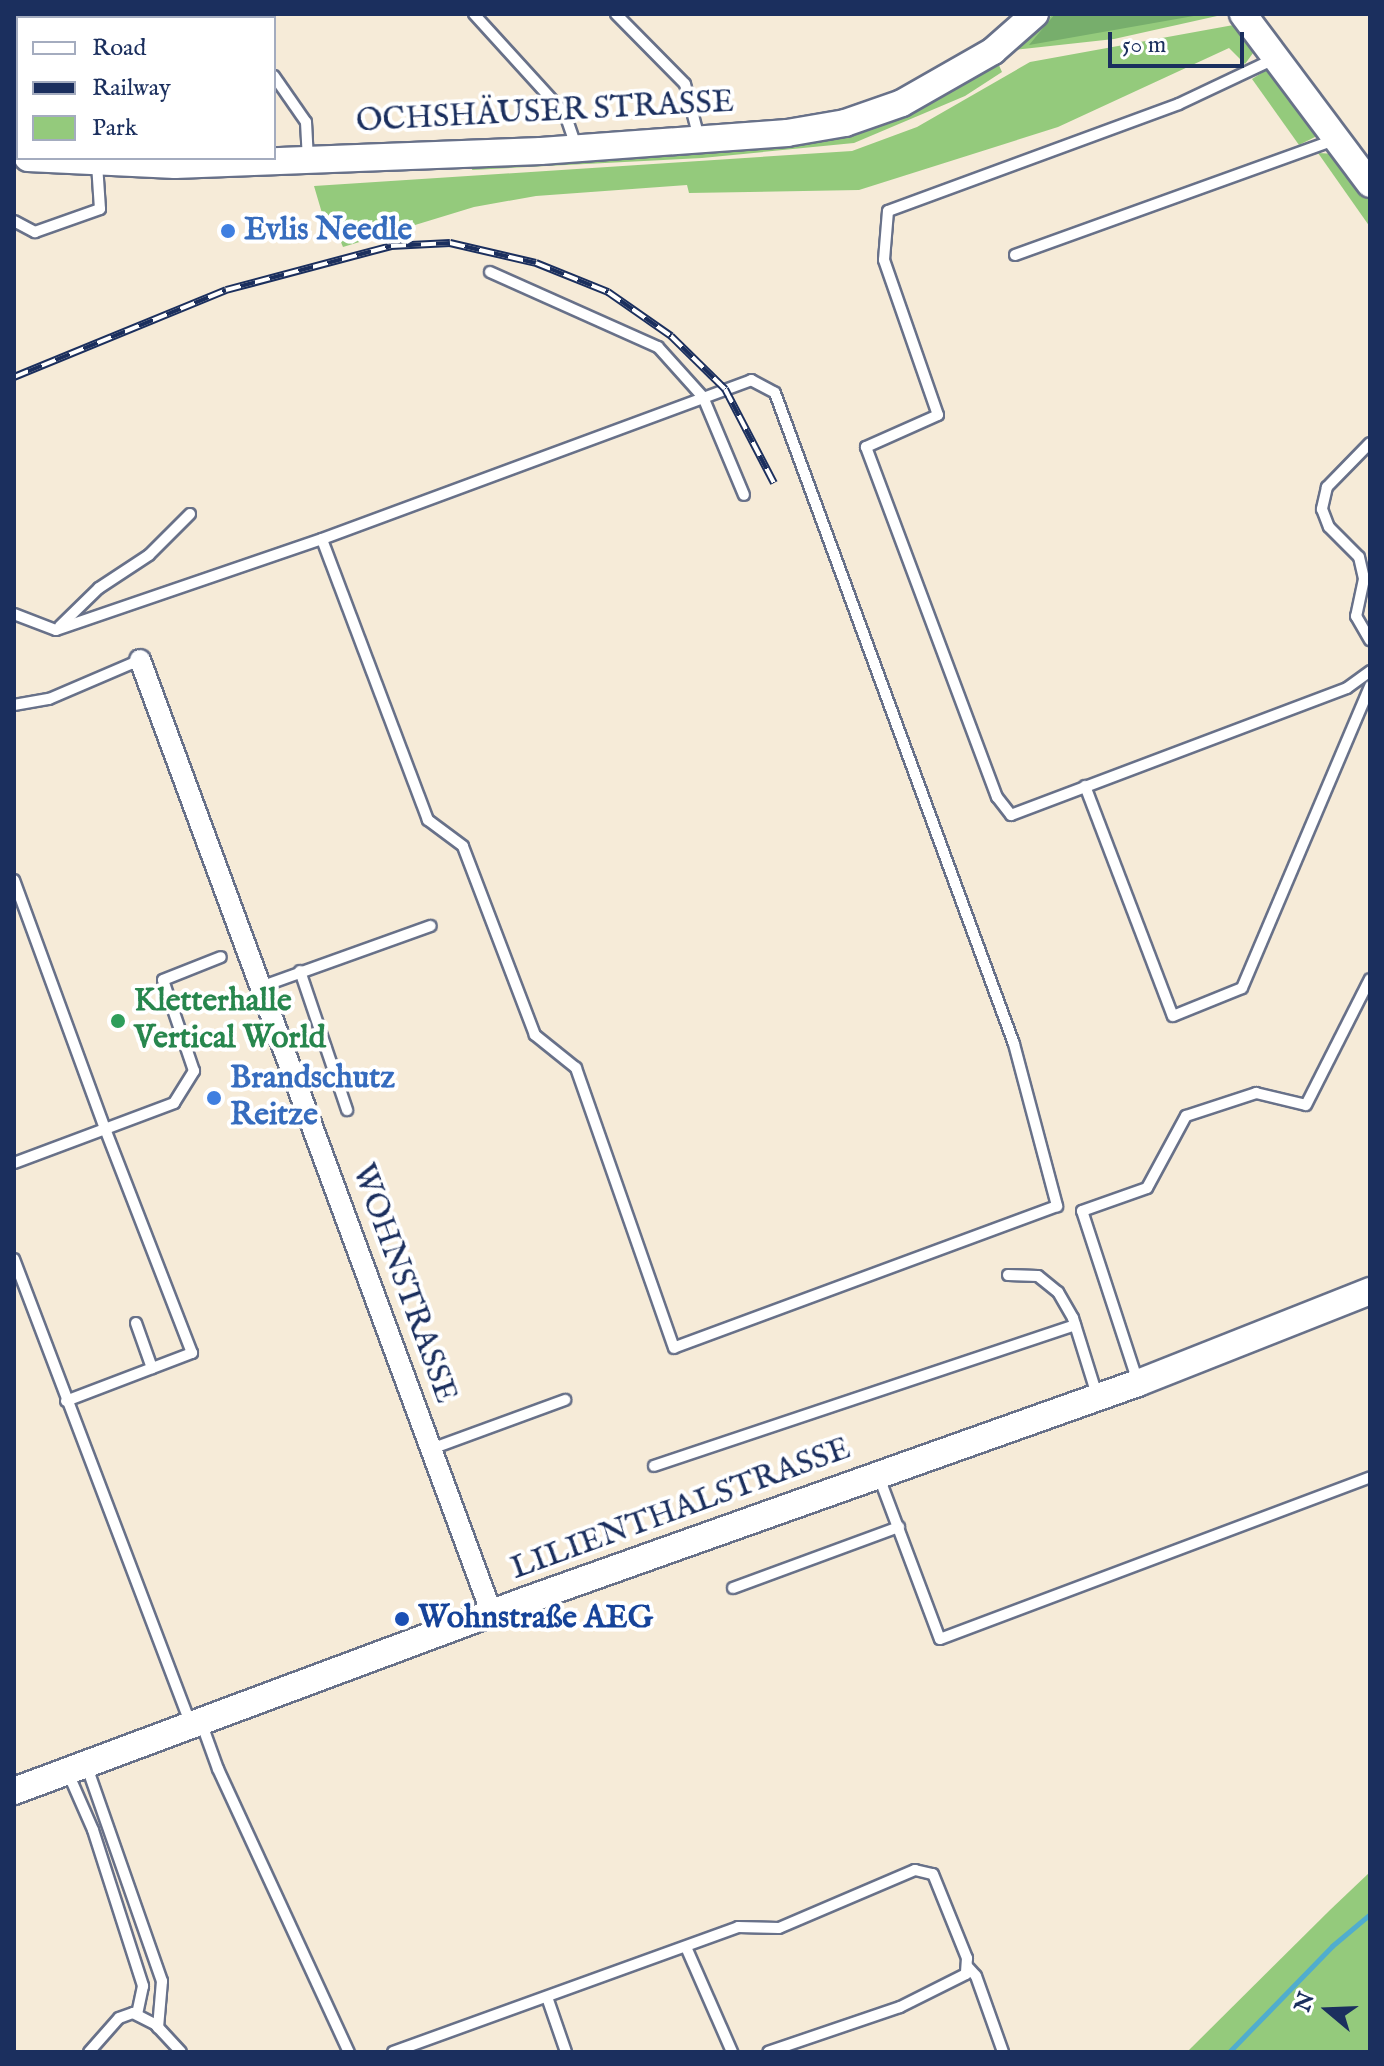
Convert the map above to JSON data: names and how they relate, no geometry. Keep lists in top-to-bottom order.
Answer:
{
  "streets": {
    "main road": ["OCHSHÄUSER STRASSE", "LILIENTHALSTRASSE"],
    "street": ["WOHNSTRASSE"]
  },
  "crossings": [
    ["WOHNSTRASSE", "LILIENTHALSTRASSE"]
  ],
  "places": [
    "Evlis Needle",
    "Kletterhalle Vertical World",
    "Brandschutz Reitze",
    "Wohnstraße AEG"
  ],
  "legend": ["Road", "Railway", "Park"],
  "scale_bar": "50 m",
  "north": "left"
}
